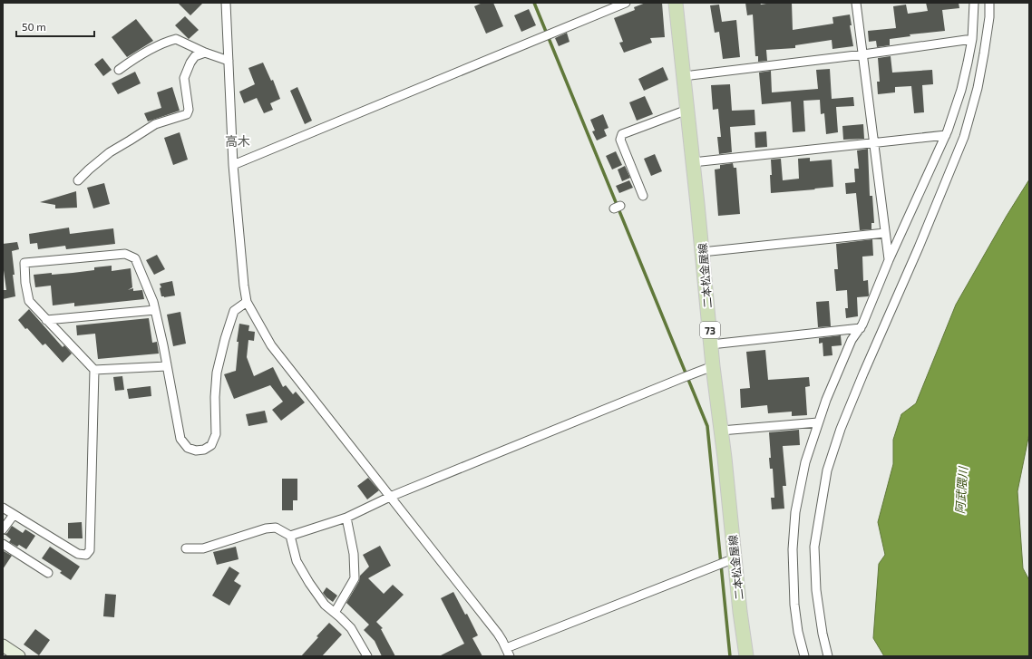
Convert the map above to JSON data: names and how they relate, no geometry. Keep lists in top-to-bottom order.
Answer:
{
  "streets": {
    "main road": ["二本松金屋線", "73"]
  },
  "districts": ["高木"],
  "water": ["阿武隈川"],
  "scale_bar": "50 m"
}
